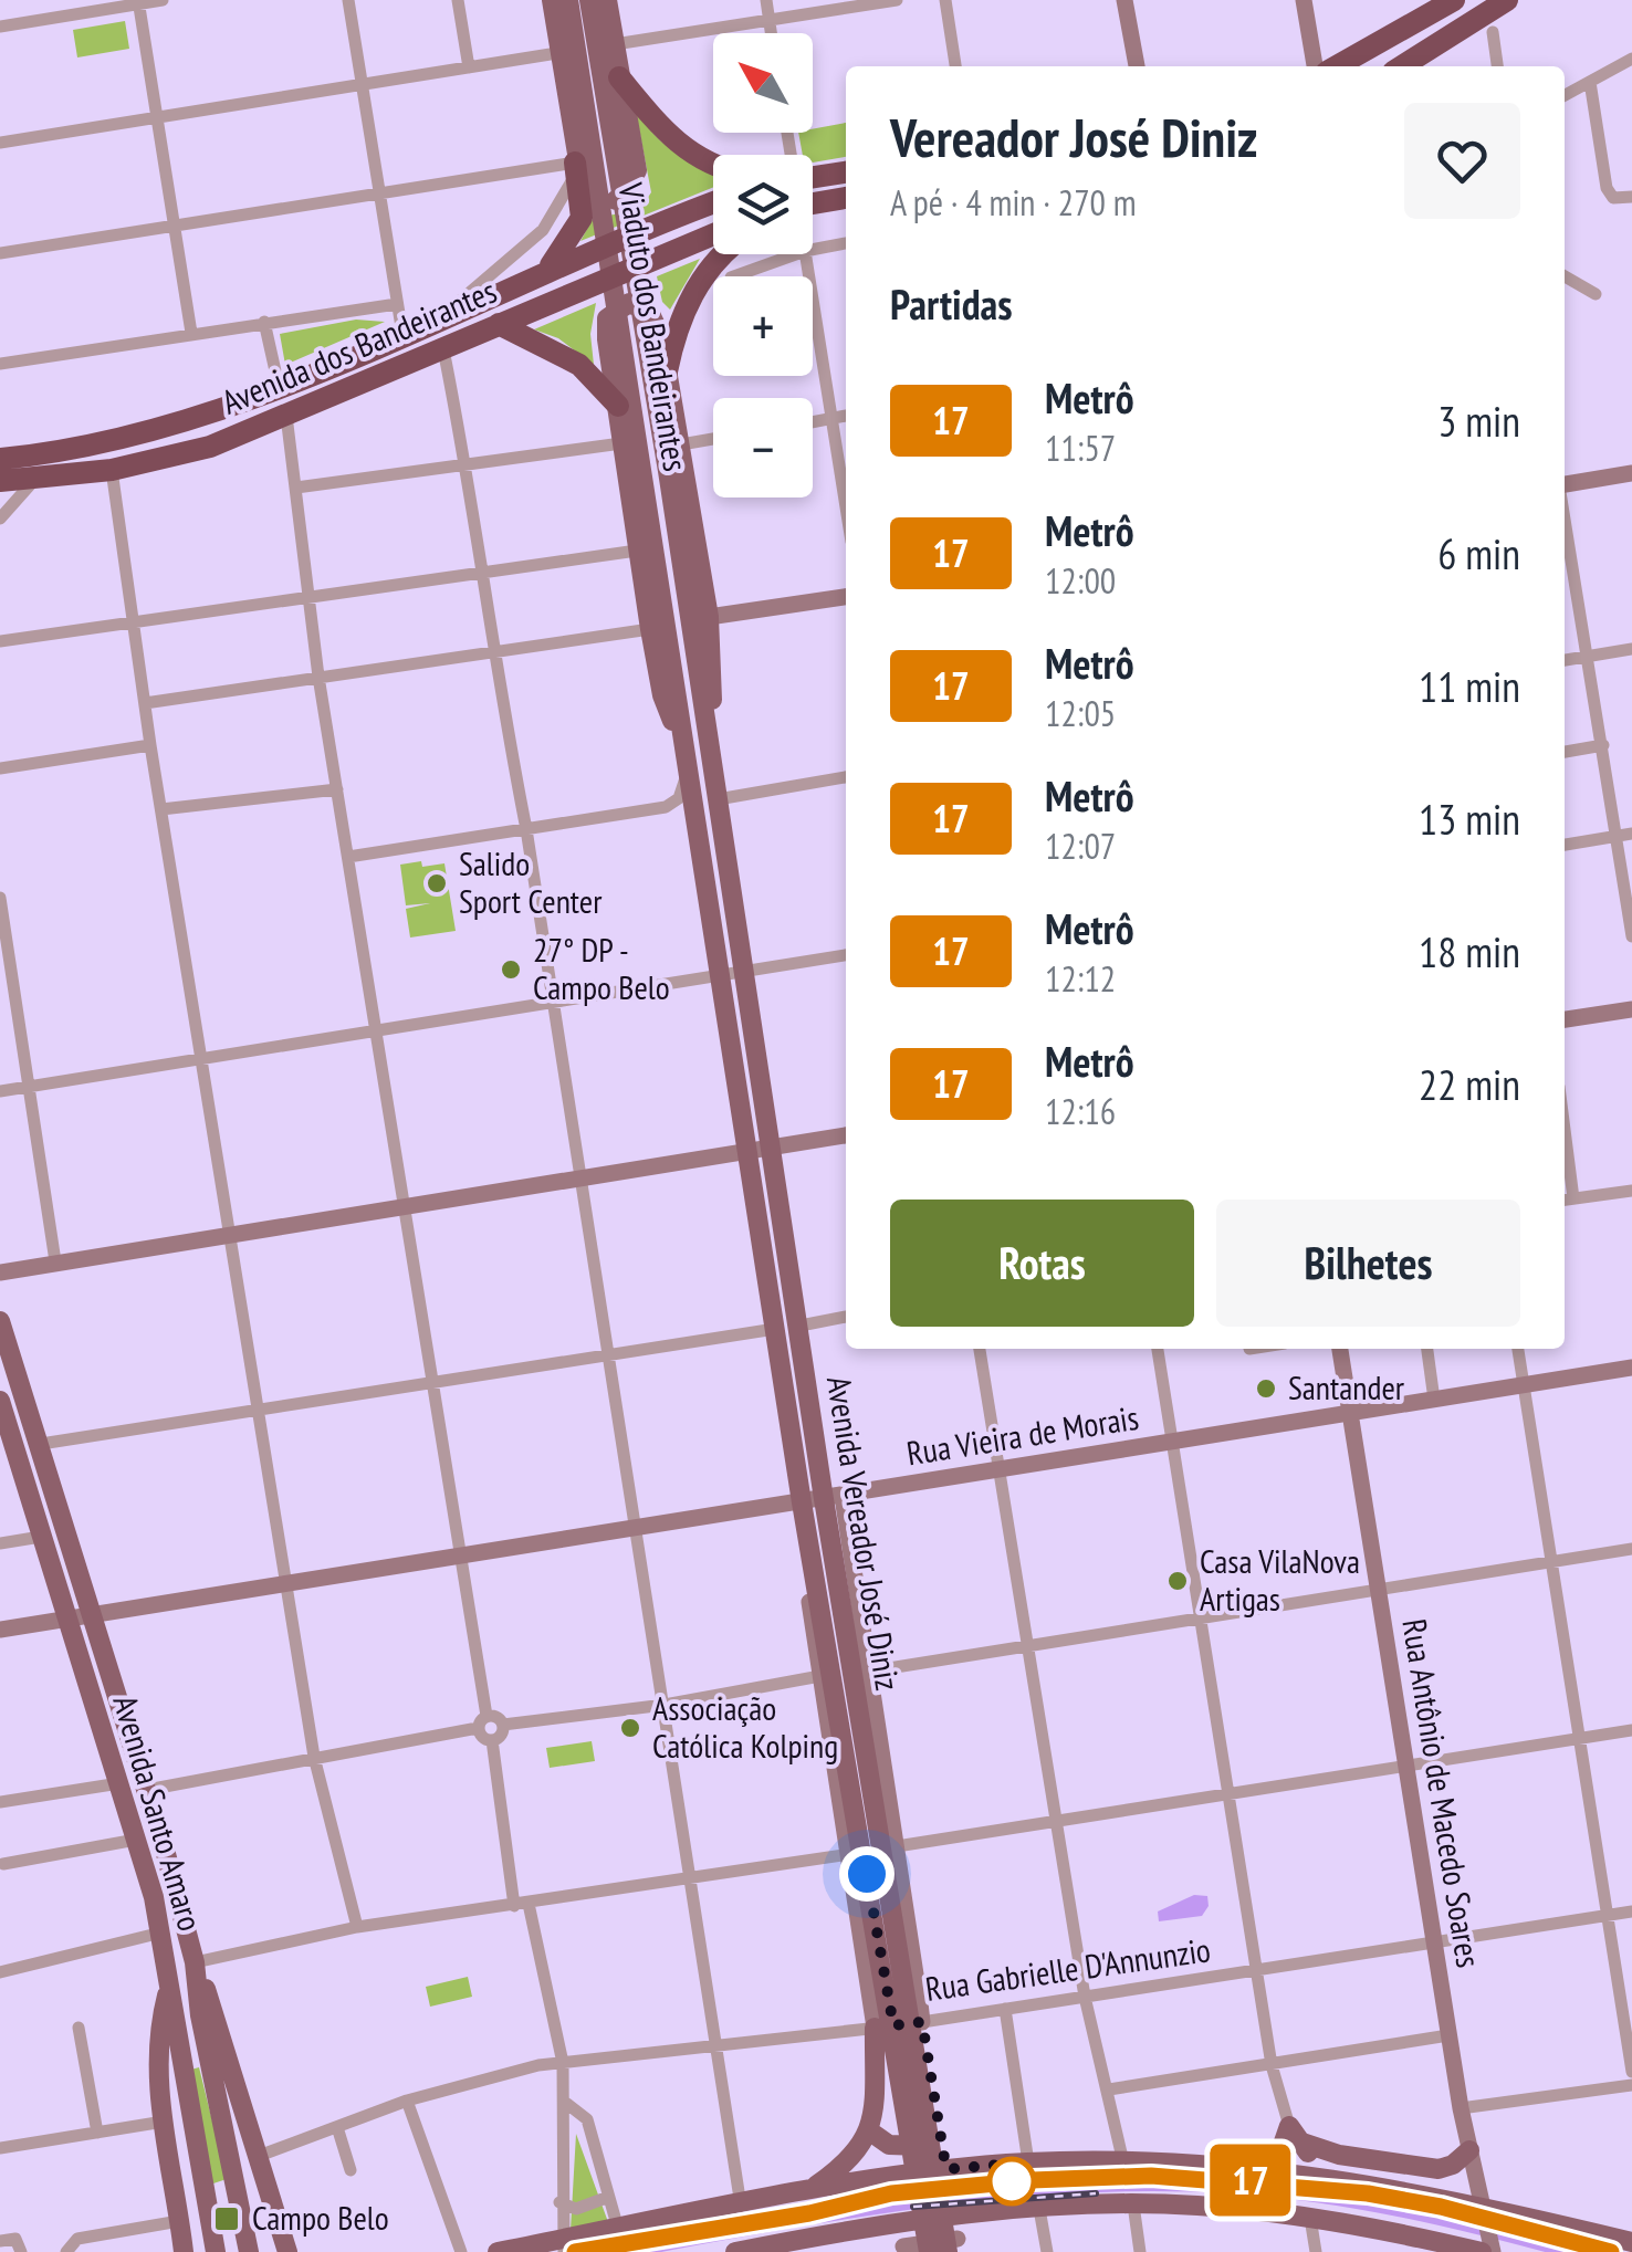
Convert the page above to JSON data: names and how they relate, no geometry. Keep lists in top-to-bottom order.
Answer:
{
  "streets": {
    "highway": ["Avenida dos Bandeirantes"],
    "main road": ["Viaduto dos Bandeirantes", "Avenida Vereador José Diniz", "Avenida Santo Amaro"],
    "street": ["Rua Vieira de Morais", "Rua Antônio de Macedo Soares", "Rua Gabrielle D'Annunzio"]
  },
  "crossings": [
    ["Viaduto dos Bandeirantes", "Avenida Vereador José Diniz"],
    ["Rua Vieira de Morais", "Avenida Vereador José Diniz"],
    ["Rua Vieira de Morais", "Rua Antônio de Macedo Soares"],
    ["Rua Vieira de Morais", "Avenida Santo Amaro"],
    ["Avenida Vereador José Diniz", "Rua Gabrielle D'Annunzio"],
    ["Rua Antônio de Macedo Soares", "Rua Gabrielle D'Annunzio"],
    ["Avenida Santo Amaro", "Rua Gabrielle D'Annunzio"]
  ],
  "places": {
    "other": [
      "Salido Sport Center",
      "27° DP - Campo Belo",
      "Santander",
      "Casa VilaNova Artigas",
      "Associação Católica Kolping"
    ],
    "transit": ["Campo Belo"]
  },
  "lines": ["metro line 17"],
  "north": "top left",
  "page": {
    "on_map": "17",
    "map_buttons": ["+", "−"],
    "heading": [
      ["Vereador José Diniz", "A pé · 4 min · 270 m"],
      "Partidas"
    ],
    "list": [
      {
        "mark": "17",
        "name": "Metrô",
        "note": "11:57",
        "value": "3 min"
      },
      {
        "mark": "17",
        "name": "Metrô",
        "note": "12:00",
        "value": "6 min"
      },
      {
        "mark": "17",
        "name": "Metrô",
        "note": "12:05",
        "value": "11 min"
      },
      {
        "mark": "17",
        "name": "Metrô",
        "note": "12:07",
        "value": "13 min"
      },
      {
        "mark": "17",
        "name": "Metrô",
        "note": "12:12",
        "value": "18 min"
      },
      {
        "mark": "17",
        "name": "Metrô",
        "note": "12:16",
        "value": "22 min"
      }
    ],
    "buttons": ["Rotas", "Bilhetes"]
  }
}
